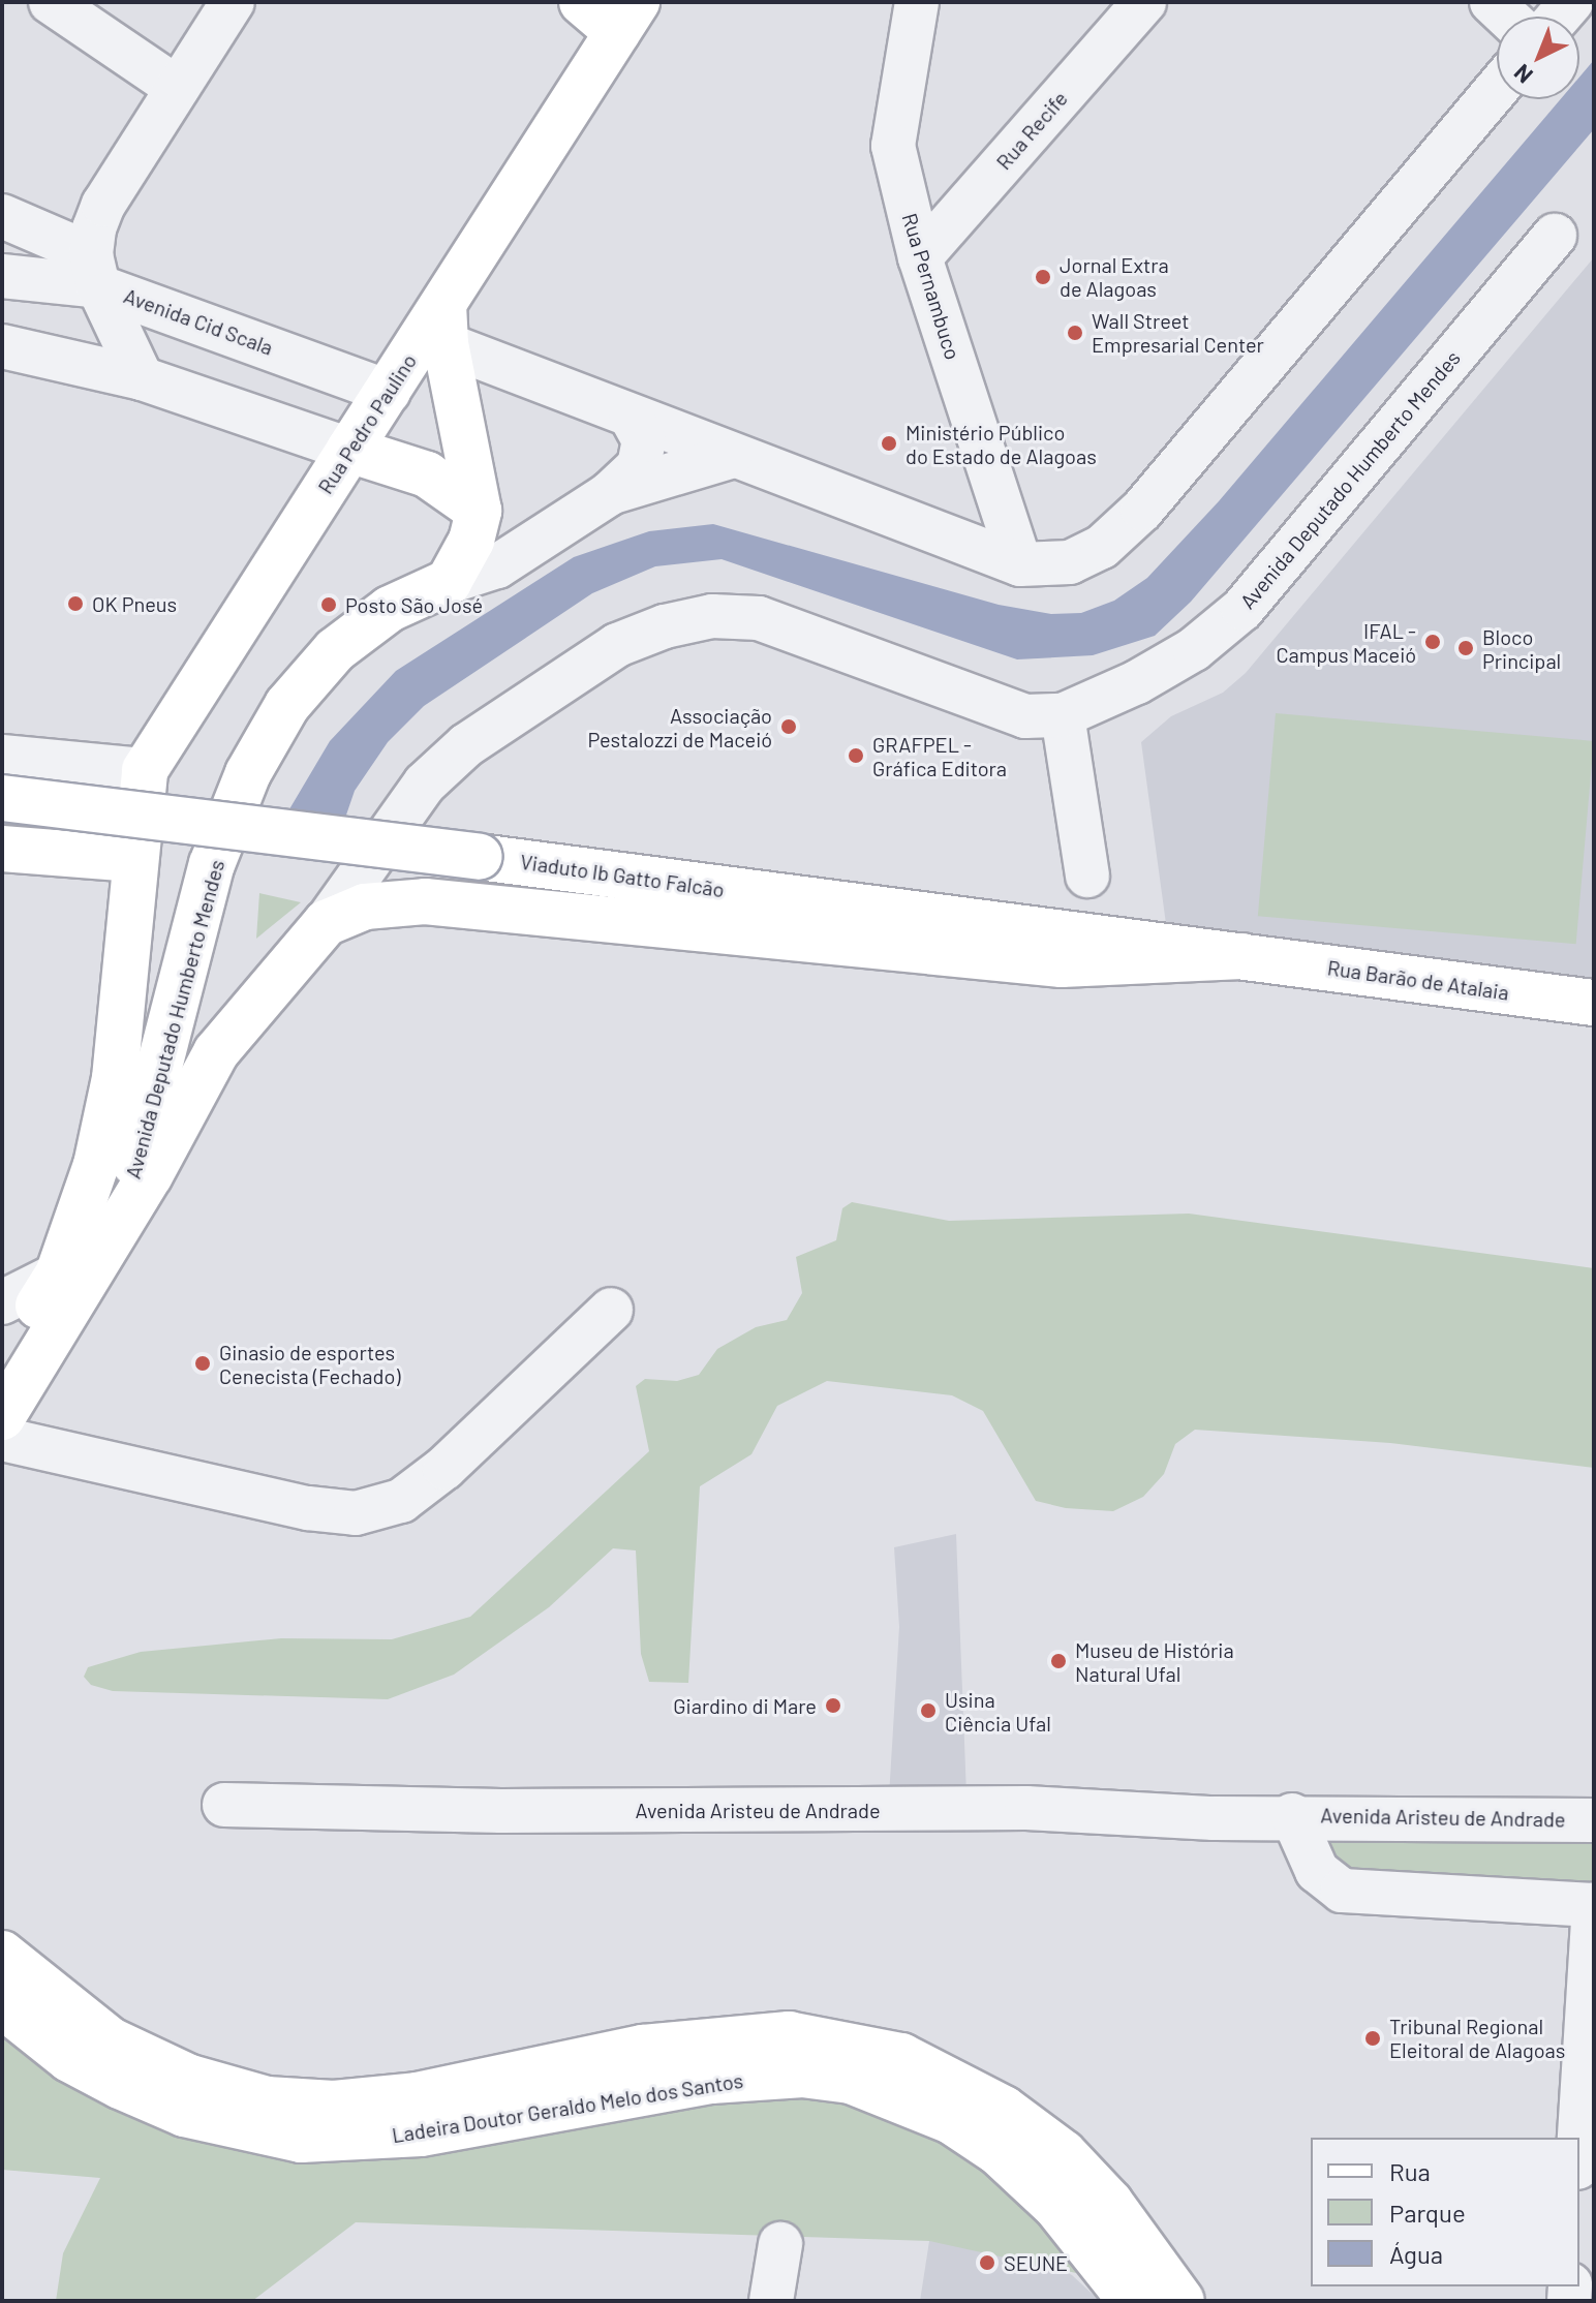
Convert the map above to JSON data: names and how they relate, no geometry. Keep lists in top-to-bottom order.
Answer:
{
  "streets": {
    "main road": [
      "Rua Pedro Paulino",
      "Avenida Deputado Humberto Mendes",
      "Viaduto Ib Gatto Falcão",
      "Rua Barão de Atalaia",
      "Ladeira Doutor Geraldo Melo dos Santos"
    ],
    "street": [
      "Rua Recife",
      "Rua Pernambuco",
      "Avenida Cid Scala",
      "Avenida Aristeu de Andrade"
    ]
  },
  "crossings": [
    ["Rua Recife", "Rua Pernambuco"],
    ["Avenida Cid Scala", "Rua Pedro Paulino"],
    ["Viaduto Ib Gatto Falcão", "Rua Barão de Atalaia"]
  ],
  "places": [
    "Jornal Extra de Alagoas",
    "Wall Street Empresarial Center",
    "Ministério Público do Estado de Alagoas",
    "OK Pneus",
    "Posto São José",
    "IFAL - Campus Maceió",
    "Bloco Principal",
    "Associação Pestalozzi de Maceió",
    "GRAFPEL - Gráfica Editora",
    "Ginasio de esportes Cenecista (Fechado)",
    "Museu de História Natural Ufal",
    "Giardino di Mare",
    "Usina Ciência Ufal",
    "Tribunal Regional Eleitoral de Alagoas",
    "SEUNE"
  ],
  "legend": ["Rua", "Parque", "Água"],
  "north": "bottom left"
}
